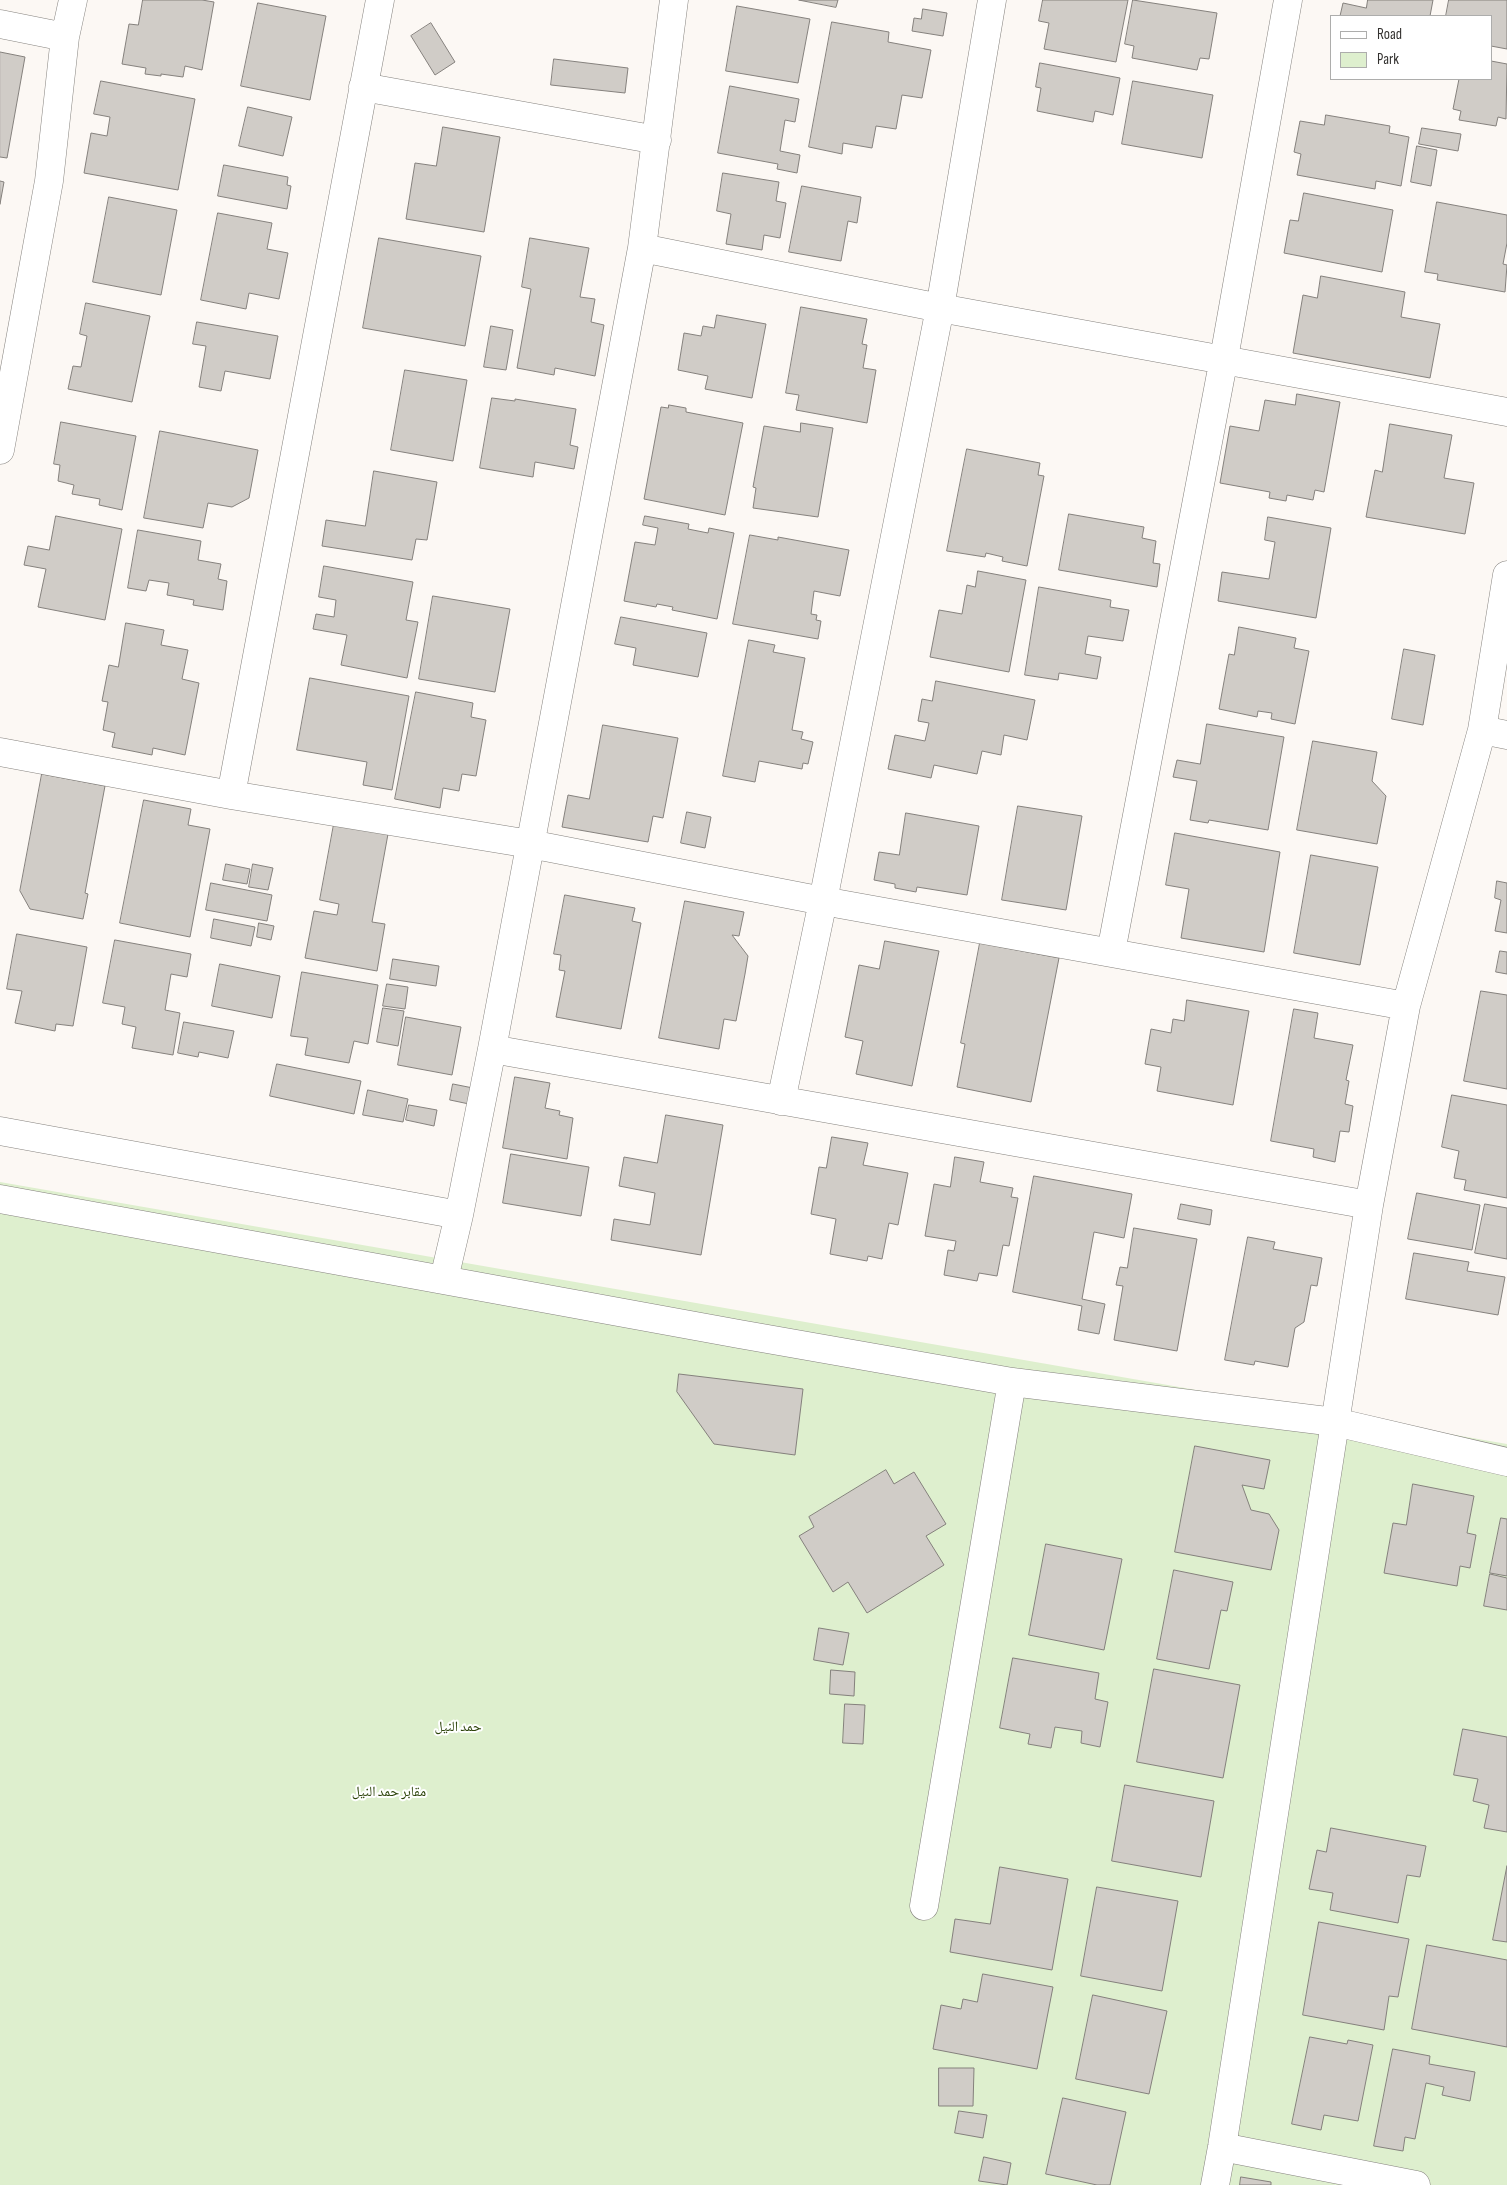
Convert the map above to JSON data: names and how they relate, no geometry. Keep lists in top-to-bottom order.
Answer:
{
  "parks": ["حمد النيل", "مقابر حمد النيل"],
  "legend": ["Road", "Park"]
}
